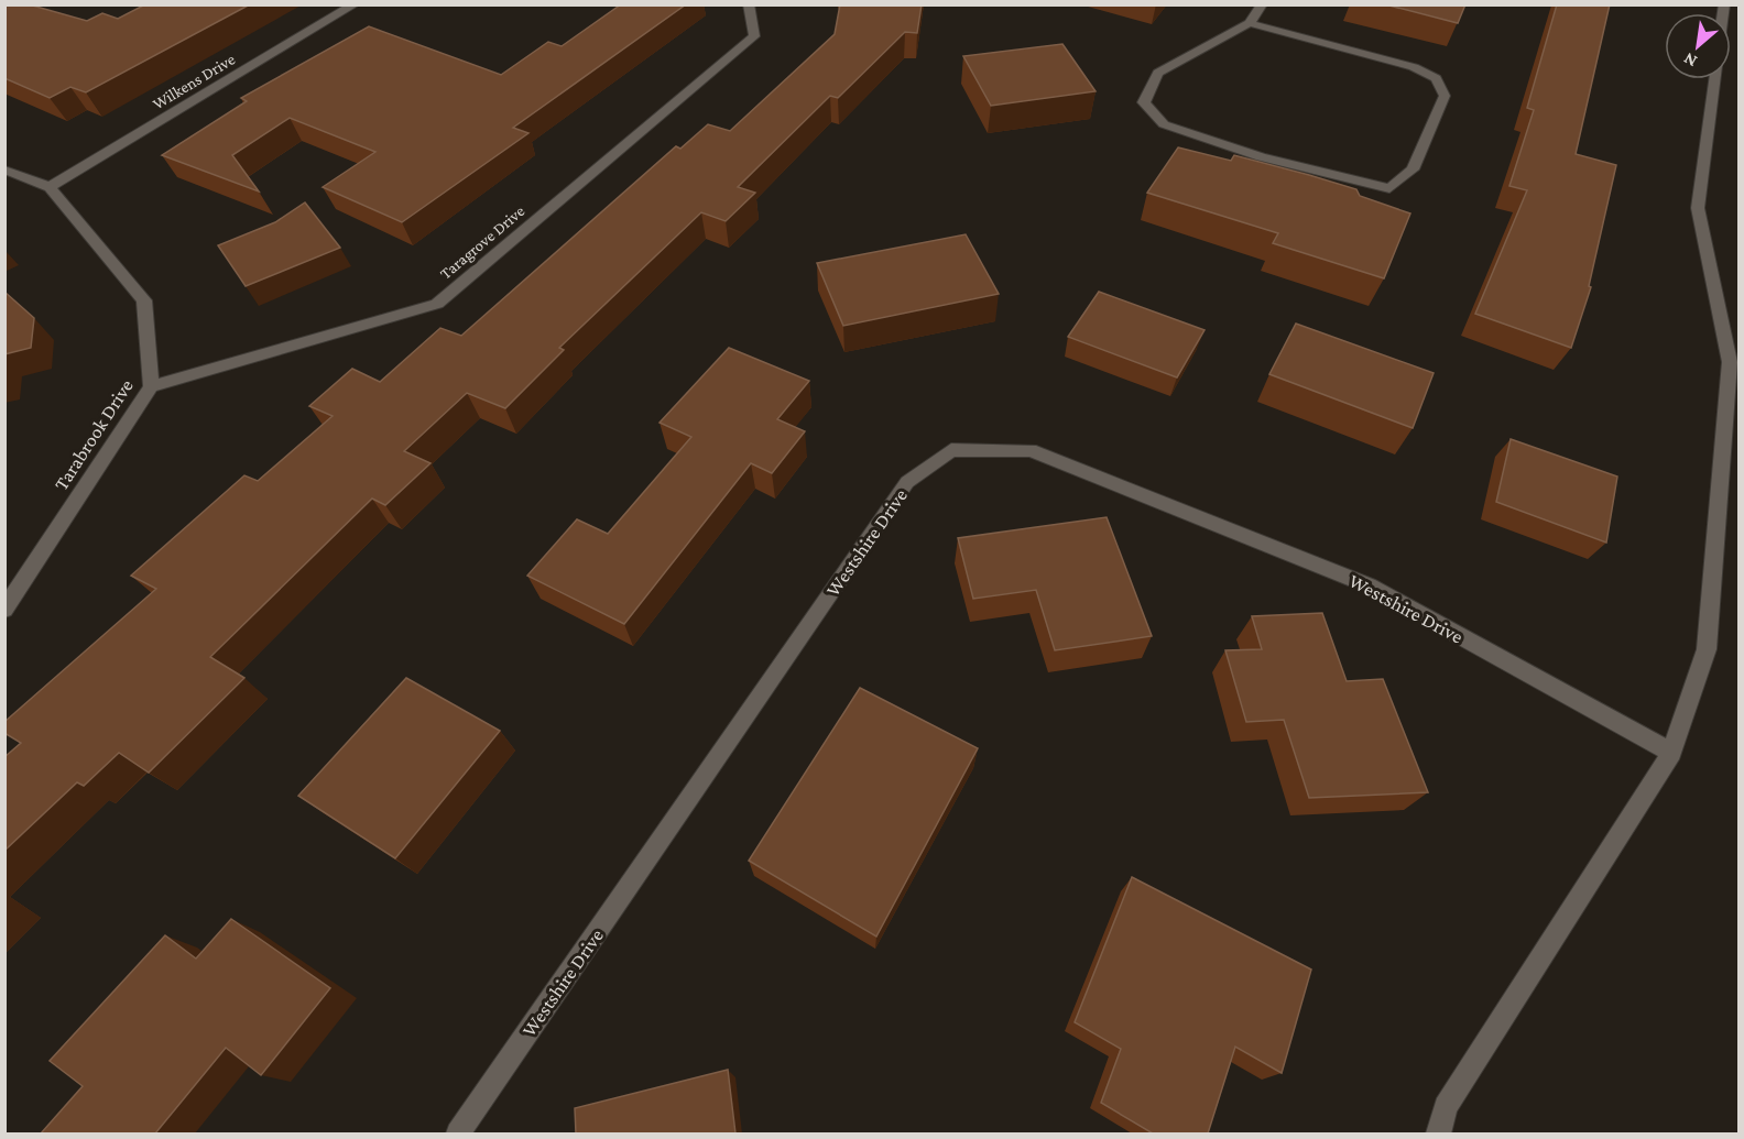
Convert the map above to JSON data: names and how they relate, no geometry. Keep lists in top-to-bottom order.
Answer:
{
  "streets": {
    "street": [
      "Wilkens Drive",
      "Taragrove Drive",
      "Tarabrook Drive",
      "Westshire Drive"
    ]
  },
  "crossings": [
    ["Wilkens Drive", "Tarabrook Drive"],
    ["Taragrove Drive", "Tarabrook Drive"]
  ],
  "north": "bottom left"
}
